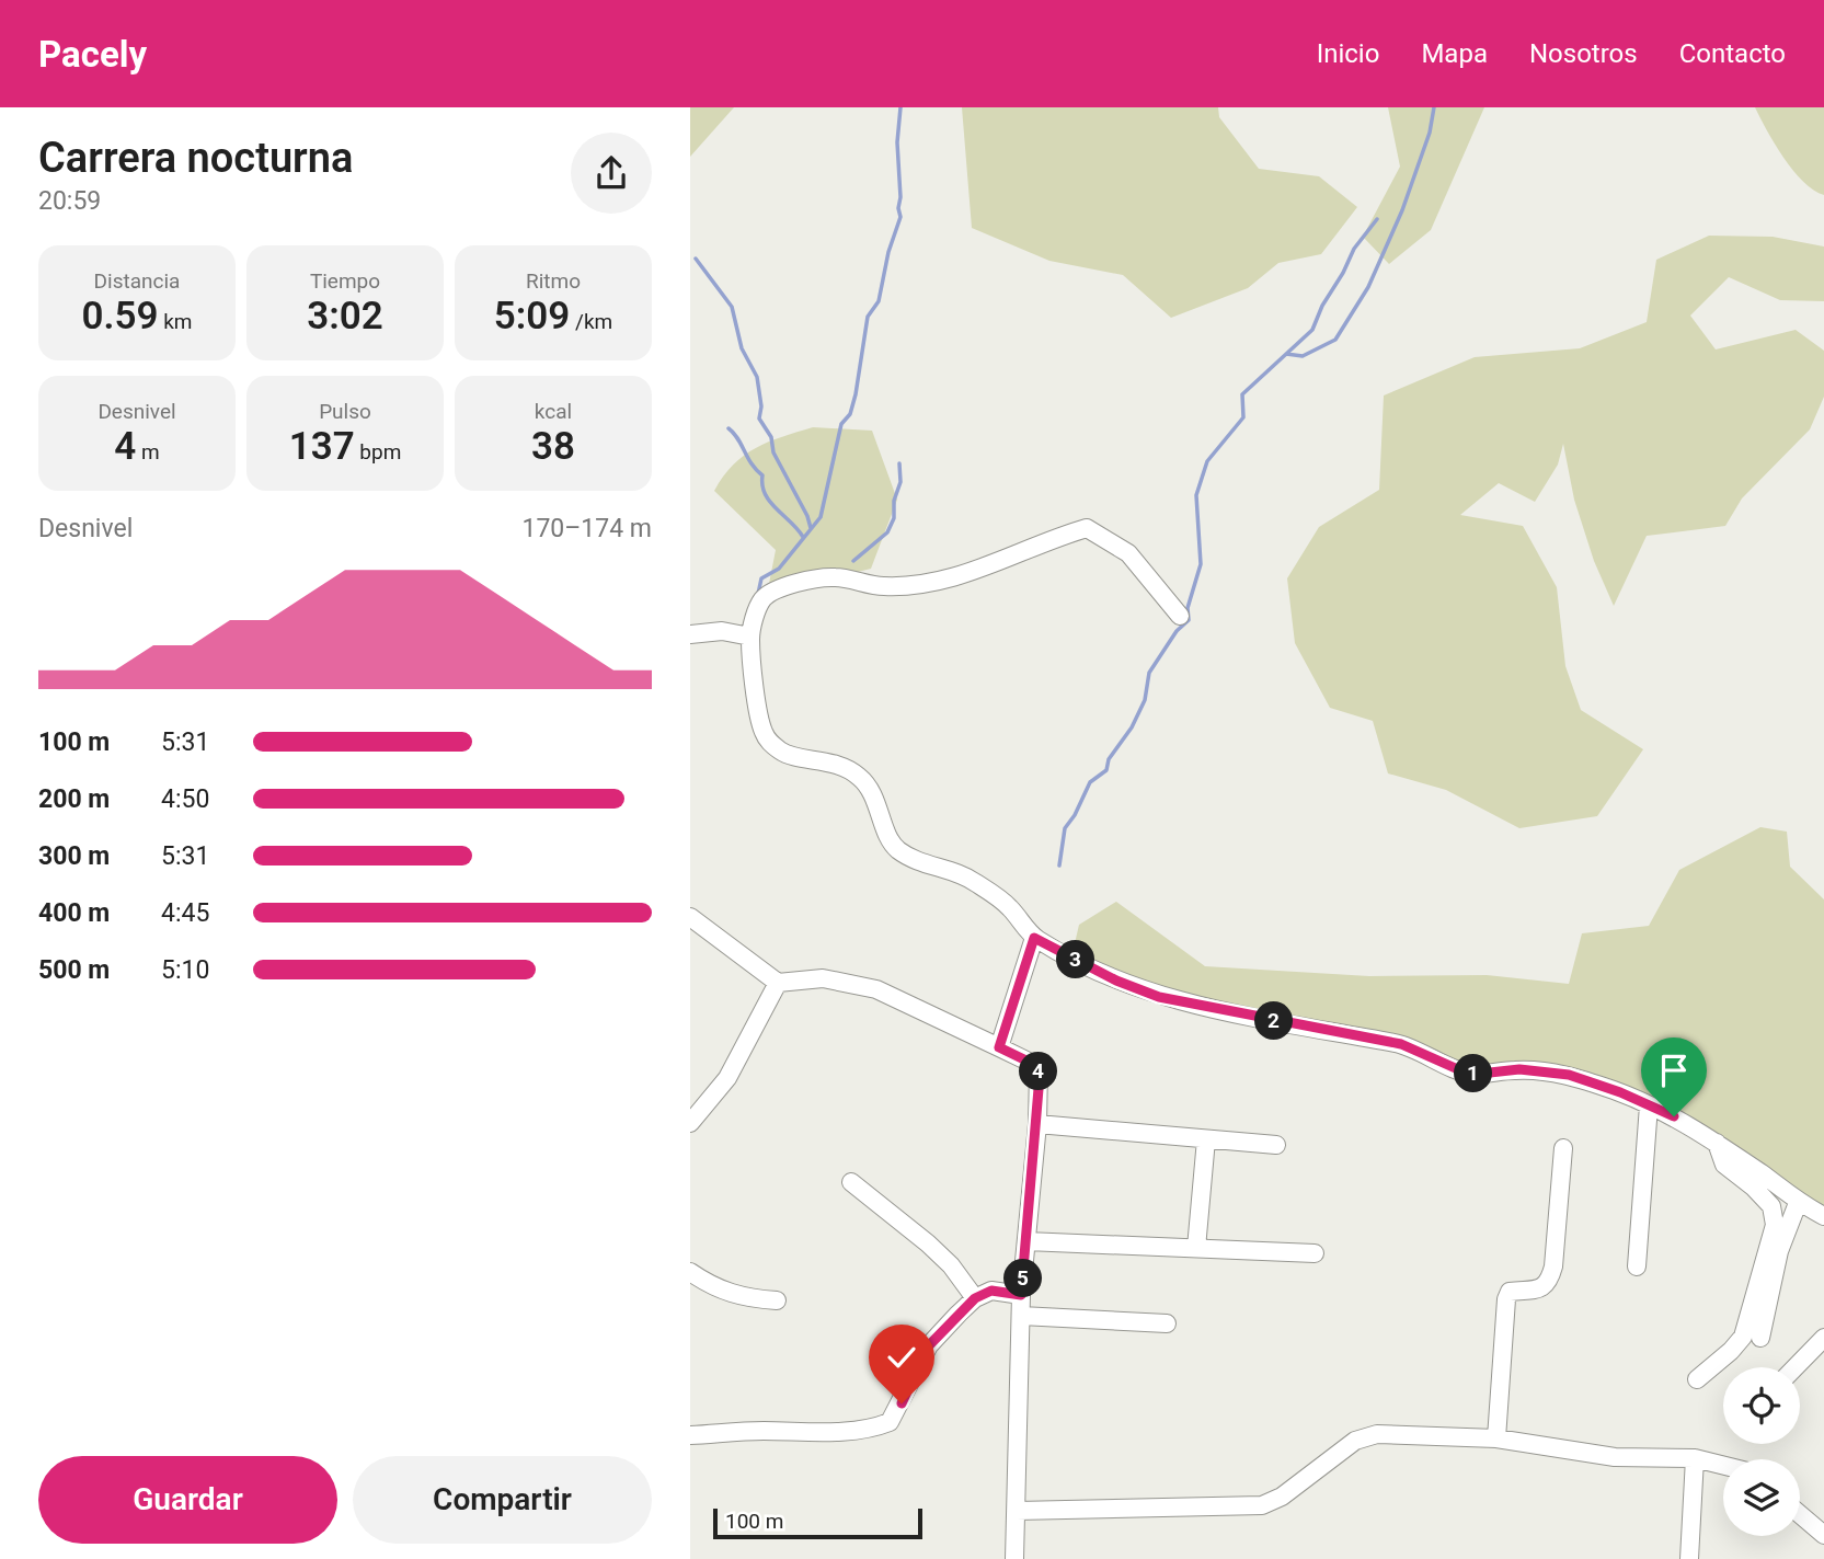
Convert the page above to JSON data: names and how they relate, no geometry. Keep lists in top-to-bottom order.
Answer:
{
  "scale_bar": "100 m",
  "page": {
    "header": "Pacely",
    "nav": [
      "Inicio",
      "Mapa",
      "Nosotros",
      "Contacto"
    ],
    "heading": ["Carrera nocturna", "20:59"],
    "stats": [
      ["Distancia", "0.59 km"],
      ["Tiempo", "3:02"],
      ["Ritmo", "5:09 /km"],
      ["Desnivel", "4 m"],
      ["Pulso", "137 bpm"],
      ["kcal", "38"]
    ],
    "chart": ["Desnivel", "170–174 m"],
    "list": [
      {
        "name": "100 m",
        "note": "5:31"
      },
      {
        "name": "200 m",
        "note": "4:50"
      },
      {
        "name": "300 m",
        "note": "5:31"
      },
      {
        "name": "400 m",
        "note": "4:45"
      },
      {
        "name": "500 m",
        "note": "5:10"
      }
    ],
    "pins": [
      "3",
      "2",
      "4",
      "1",
      "5"
    ],
    "buttons": ["Guardar", "Compartir"],
    "scale": "100 m"
  }
}
